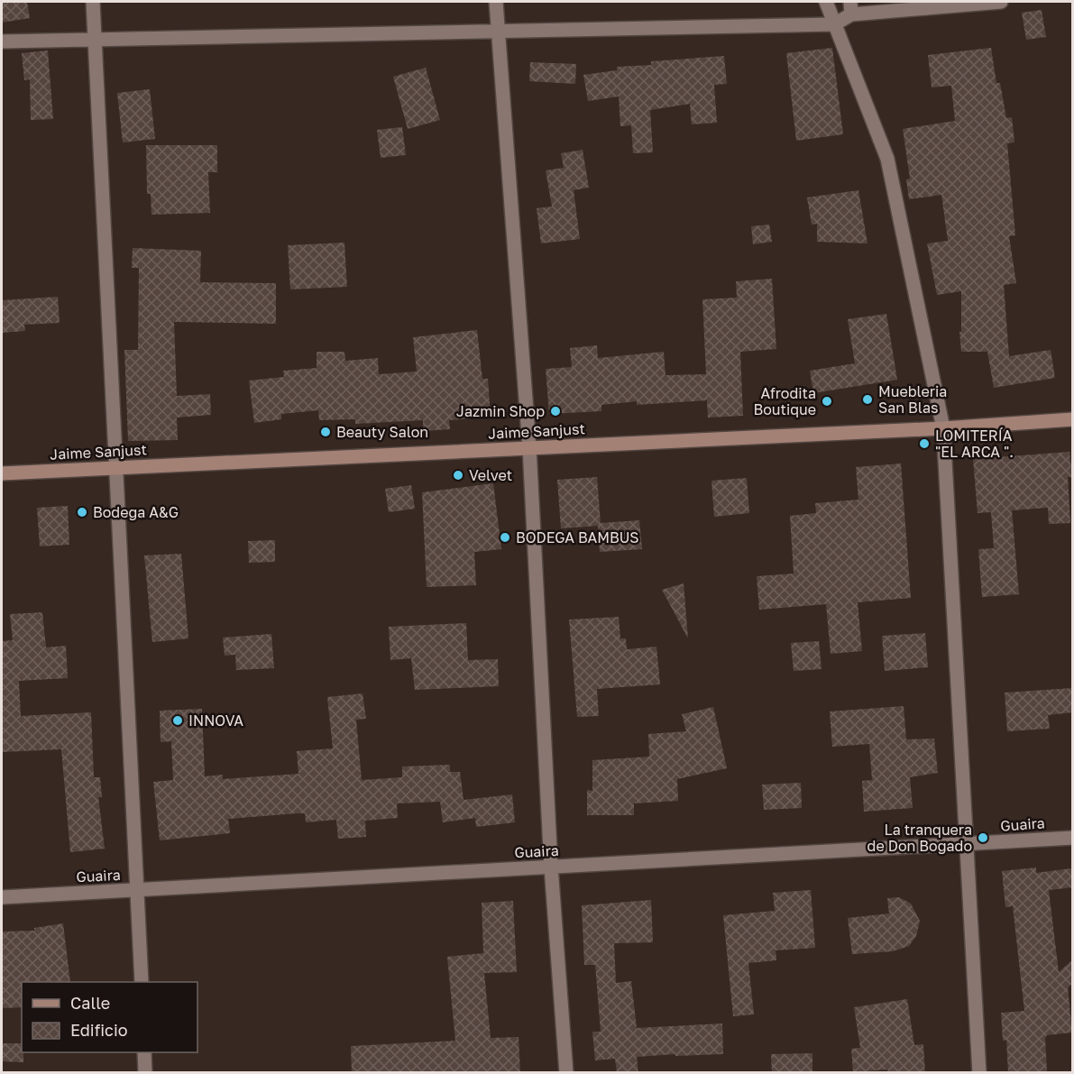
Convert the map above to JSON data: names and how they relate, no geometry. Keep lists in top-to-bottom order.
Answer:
{
  "streets": {
    "main road": ["Jaime Sanjust"],
    "street": ["Guaira"]
  },
  "places": [
    "Muebleria San Blas",
    "Afrodita Boutique",
    "Jazmin Shop",
    "Beauty Salon",
    "LOMITERÍA \"EL ARCA \".",
    "Velvet",
    "Bodega A&G",
    "BODEGA BAMBUS",
    "INNOVA",
    "La tranquera de Don Bogado"
  ],
  "legend": ["Calle", "Edificio"]
}
